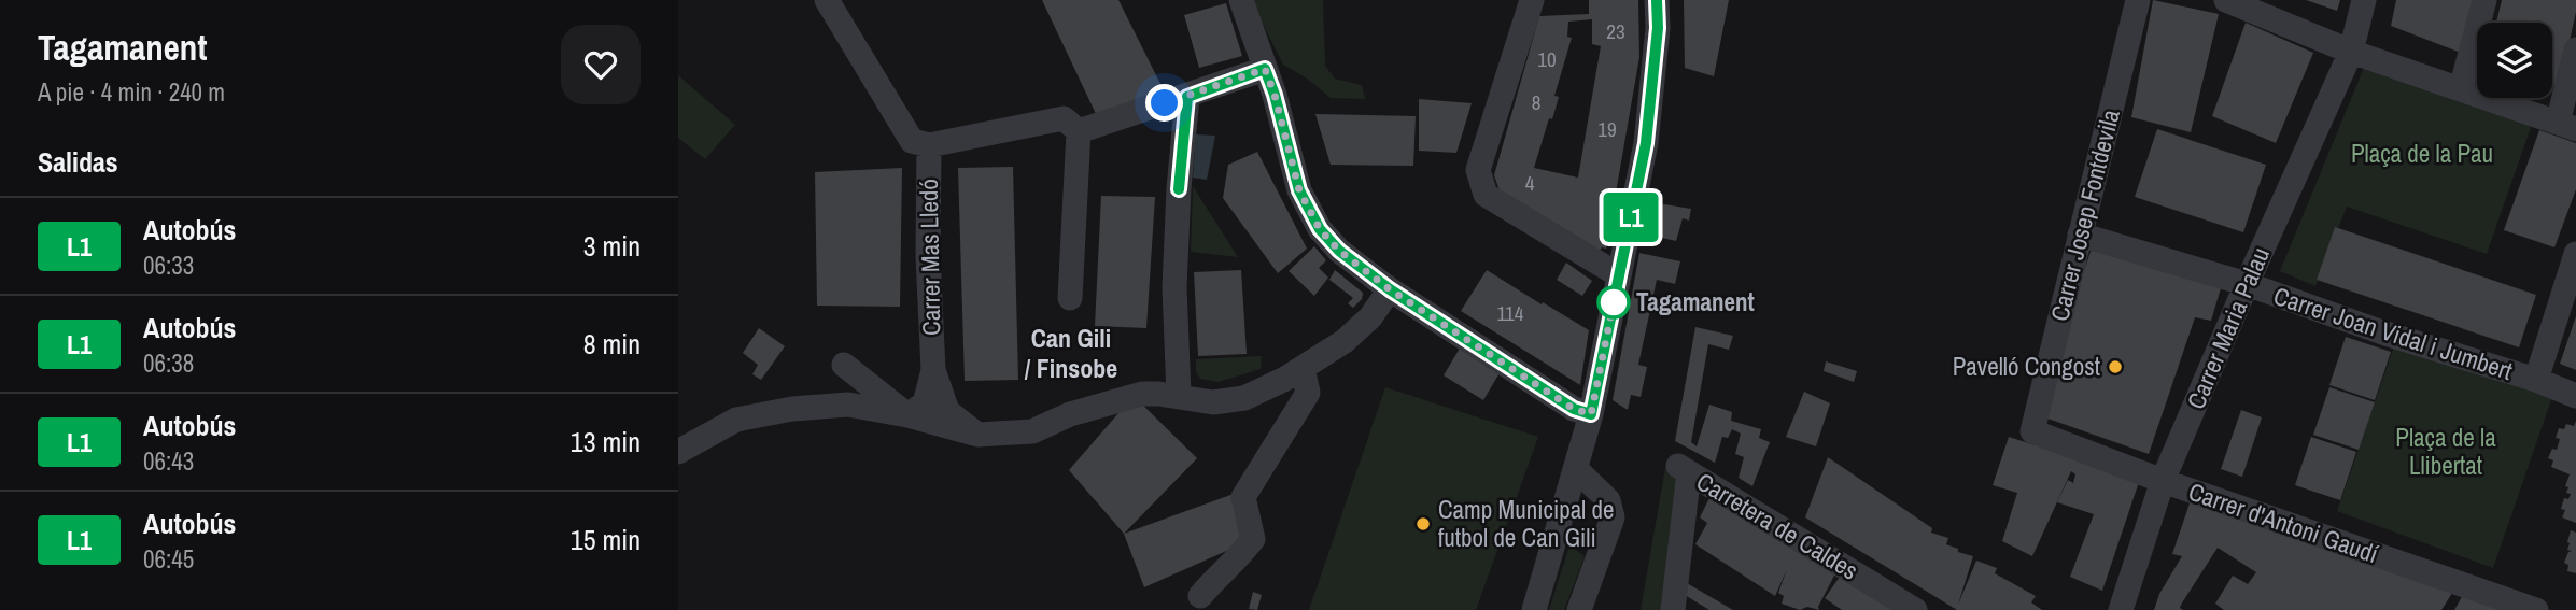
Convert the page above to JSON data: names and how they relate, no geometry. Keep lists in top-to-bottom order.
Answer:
{
  "streets": {
    "street": [
      "Carrer Josep Fontdevila",
      "Carrer Mas Lledó",
      "Carrer Maria Palau",
      "Carrer Joan Vidal i Jumbert",
      "Carrer d'Antoni Gaudí",
      "Carretera de Caldes"
    ]
  },
  "crossings": [
    ["Carrer Josep Fontdevila", "Carrer Joan Vidal i Jumbert"],
    ["Carrer Josep Fontdevila", "Carrer d'Antoni Gaudí"],
    ["Carrer Maria Palau", "Carrer Joan Vidal i Jumbert"],
    ["Carrer Maria Palau", "Carrer d'Antoni Gaudí"]
  ],
  "districts": ["Can Gili / Finsobe"],
  "parks": ["Plaça de la Pau", "Plaça de la Llibertat"],
  "places": ["Tagamanent", "Pavelló Congost", "Camp Municipal de futbol de Can Gili"],
  "lines": ["bus line L1"],
  "house_numbers": [
    "23",
    "10",
    "8",
    "19",
    "4",
    "114"
  ],
  "page": {
    "heading": [
      ["Tagamanent", "A pie · 4 min · 240 m"],
      "Salidas"
    ],
    "on_map": "L1",
    "list": [
      {
        "mark": "L1",
        "name": "Autobús",
        "note": "06:33",
        "value": "3 min"
      },
      {
        "mark": "L1",
        "name": "Autobús",
        "note": "06:38",
        "value": "8 min"
      },
      {
        "mark": "L1",
        "name": "Autobús",
        "note": "06:43",
        "value": "13 min"
      },
      {
        "mark": "L1",
        "name": "Autobús",
        "note": "06:45",
        "value": "15 min"
      }
    ]
  }
}
